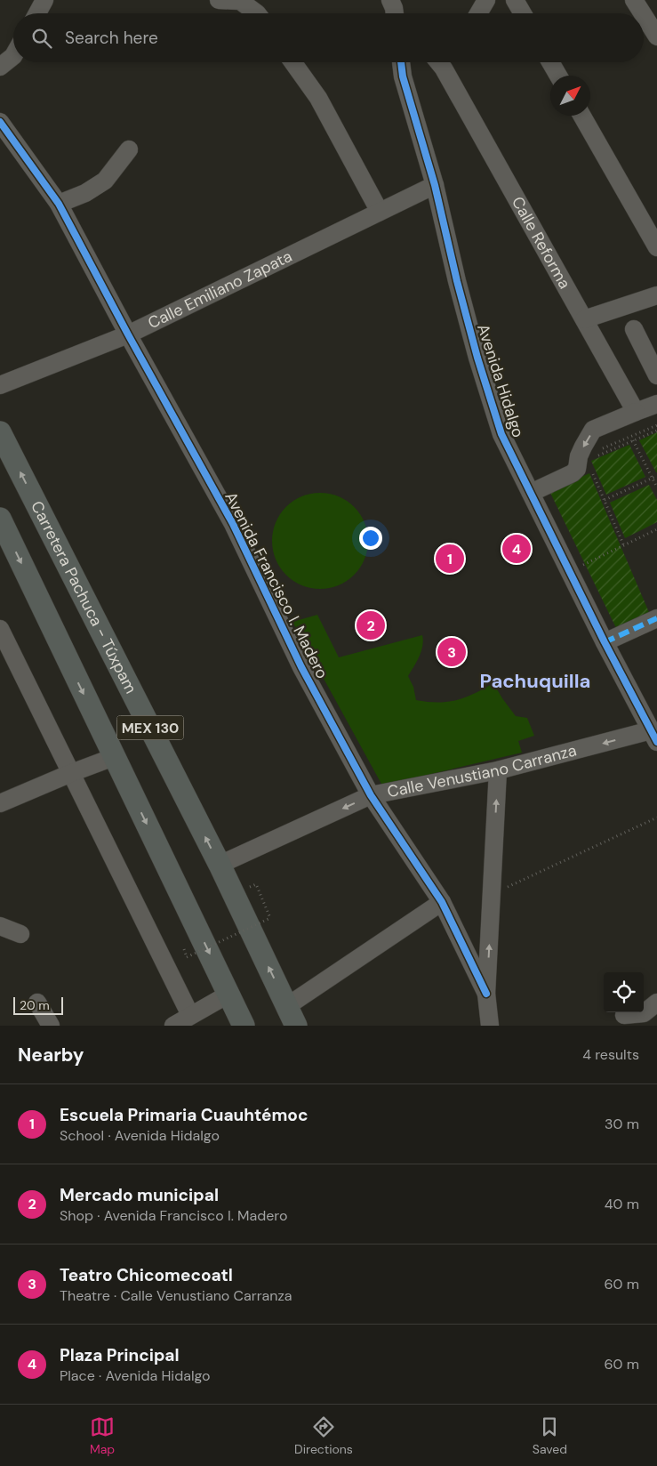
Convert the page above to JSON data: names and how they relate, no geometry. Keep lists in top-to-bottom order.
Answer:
{
  "streets": {
    "main road": ["Carretera Pachuca - Túxpam", "MEX 130"],
    "street": [
      "Calle Reforma",
      "Calle Emiliano Zapata",
      "Avenida Hidalgo",
      "Avenida Francisco I. Madero",
      "Calle Venustiano Carranza"
    ]
  },
  "crossings": [
    ["Calle Emiliano Zapata", "Avenida Hidalgo"],
    ["Calle Emiliano Zapata", "Avenida Francisco I. Madero"],
    ["Avenida Hidalgo", "Calle Venustiano Carranza"],
    ["Avenida Francisco I. Madero", "Calle Venustiano Carranza"],
    ["Carretera Pachuca - Túxpam", "Calle Venustiano Carranza"]
  ],
  "districts": ["Pachuquilla"],
  "scale_bar": "20 m",
  "north": "top right",
  "page": {
    "search": "Search here",
    "pins": [
      "4",
      "1",
      "2",
      "3"
    ],
    "scale": "20 m",
    "heading": ["Nearby", "4 results"],
    "list": [
      {
        "mark": "1",
        "name": "Escuela Primaria Cuauhtémoc",
        "note": "School · Avenida Hidalgo",
        "value": "30 m"
      },
      {
        "mark": "2",
        "name": "Mercado municipal",
        "note": "Shop · Avenida Francisco I. Madero",
        "value": "40 m"
      },
      {
        "mark": "3",
        "name": "Teatro Chicomecoatl",
        "note": "Theatre · Calle Venustiano Carranza",
        "value": "60 m"
      },
      {
        "mark": "4",
        "name": "Plaza Principal",
        "note": "Place · Avenida Hidalgo",
        "value": "60 m"
      }
    ],
    "nav": ["Map", "Directions", "Saved"]
  }
}
